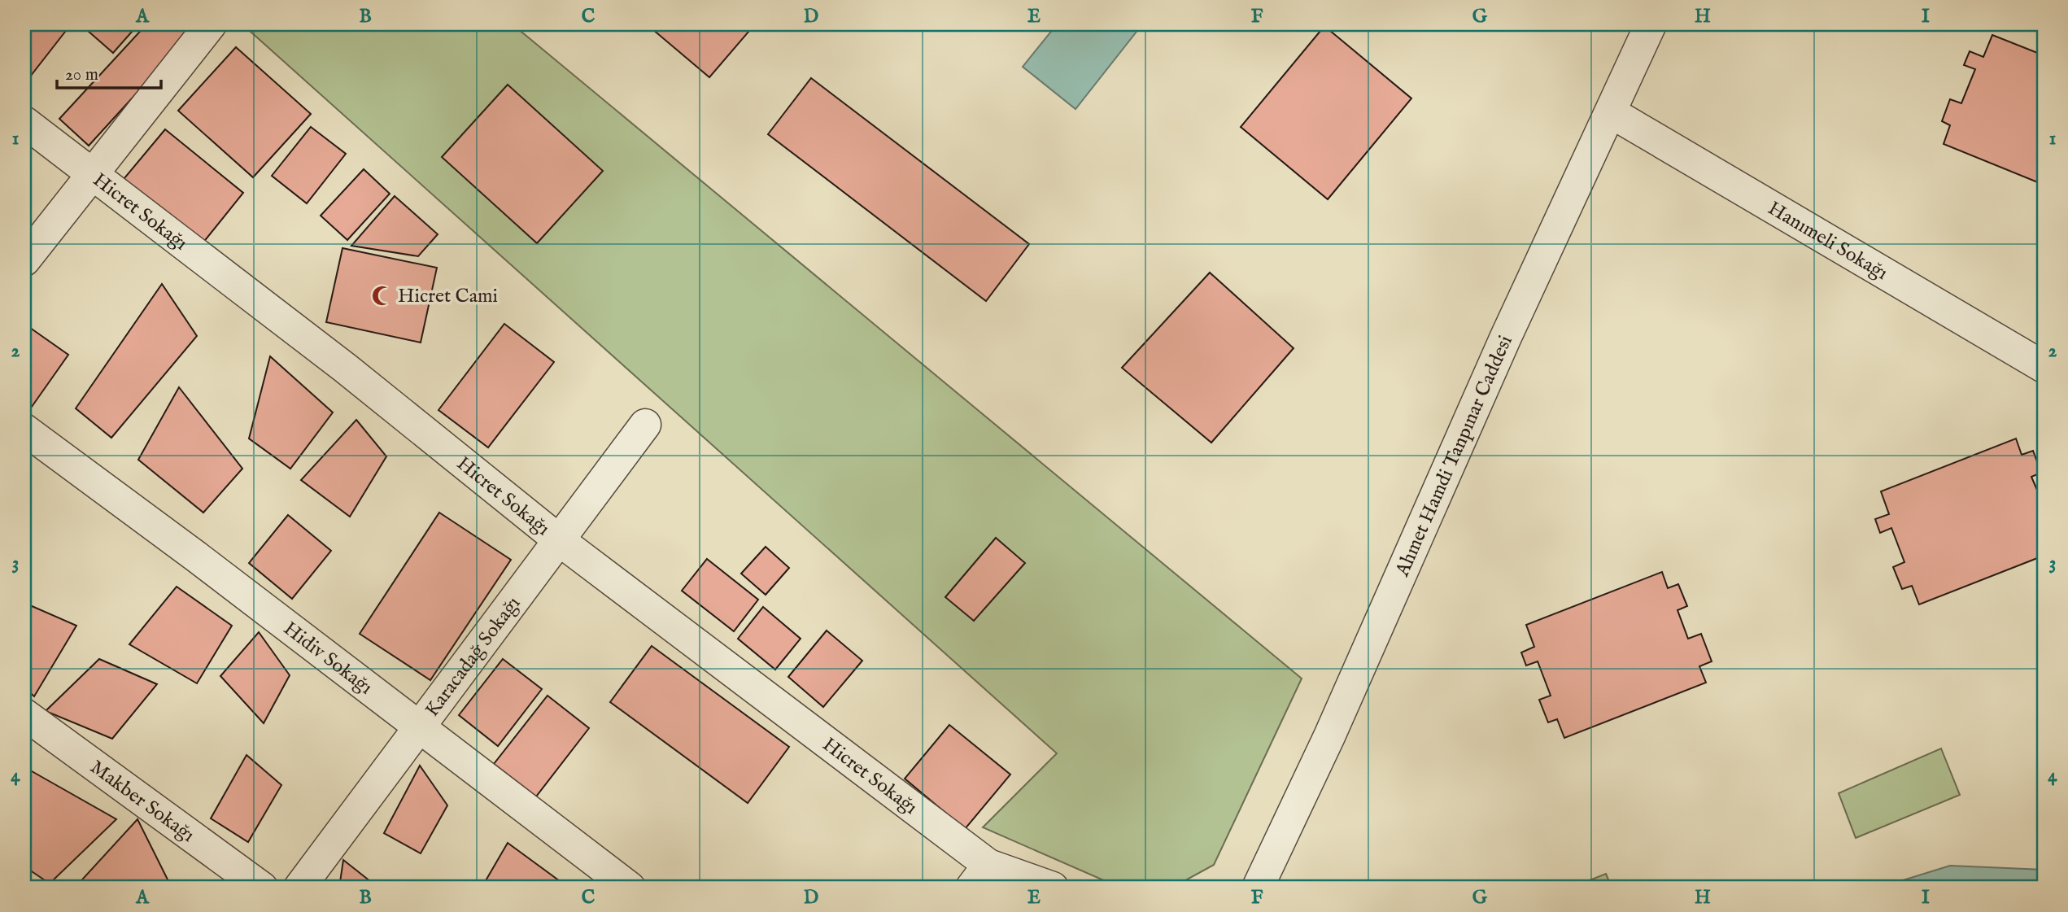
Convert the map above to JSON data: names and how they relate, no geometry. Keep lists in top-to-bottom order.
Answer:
{
  "streets": {
    "street": [
      "Hicret Sokağı",
      "Hanımeli Sokağı",
      "Ahmet Hamdi Tanpınar Caddesi",
      "Karacadağ Sokağı",
      "Hidiv Sokağı",
      "Makber Sokağı"
    ]
  },
  "crossings": [
    ["Hicret Sokağı", "Karacadağ Sokağı"],
    ["Hanımeli Sokağı", "Ahmet Hamdi Tanpınar Caddesi"],
    ["Karacadağ Sokağı", "Hidiv Sokağı"]
  ],
  "places": {
    "mosque": ["Hicret Cami"]
  },
  "scale_bar": "20 m",
  "grid": {
    "columns": [
      "A",
      "B",
      "C",
      "D",
      "E",
      "F",
      "G",
      "H",
      "I"
    ],
    "rows": [
      "1",
      "2",
      "3",
      "4"
    ]
  }
}
